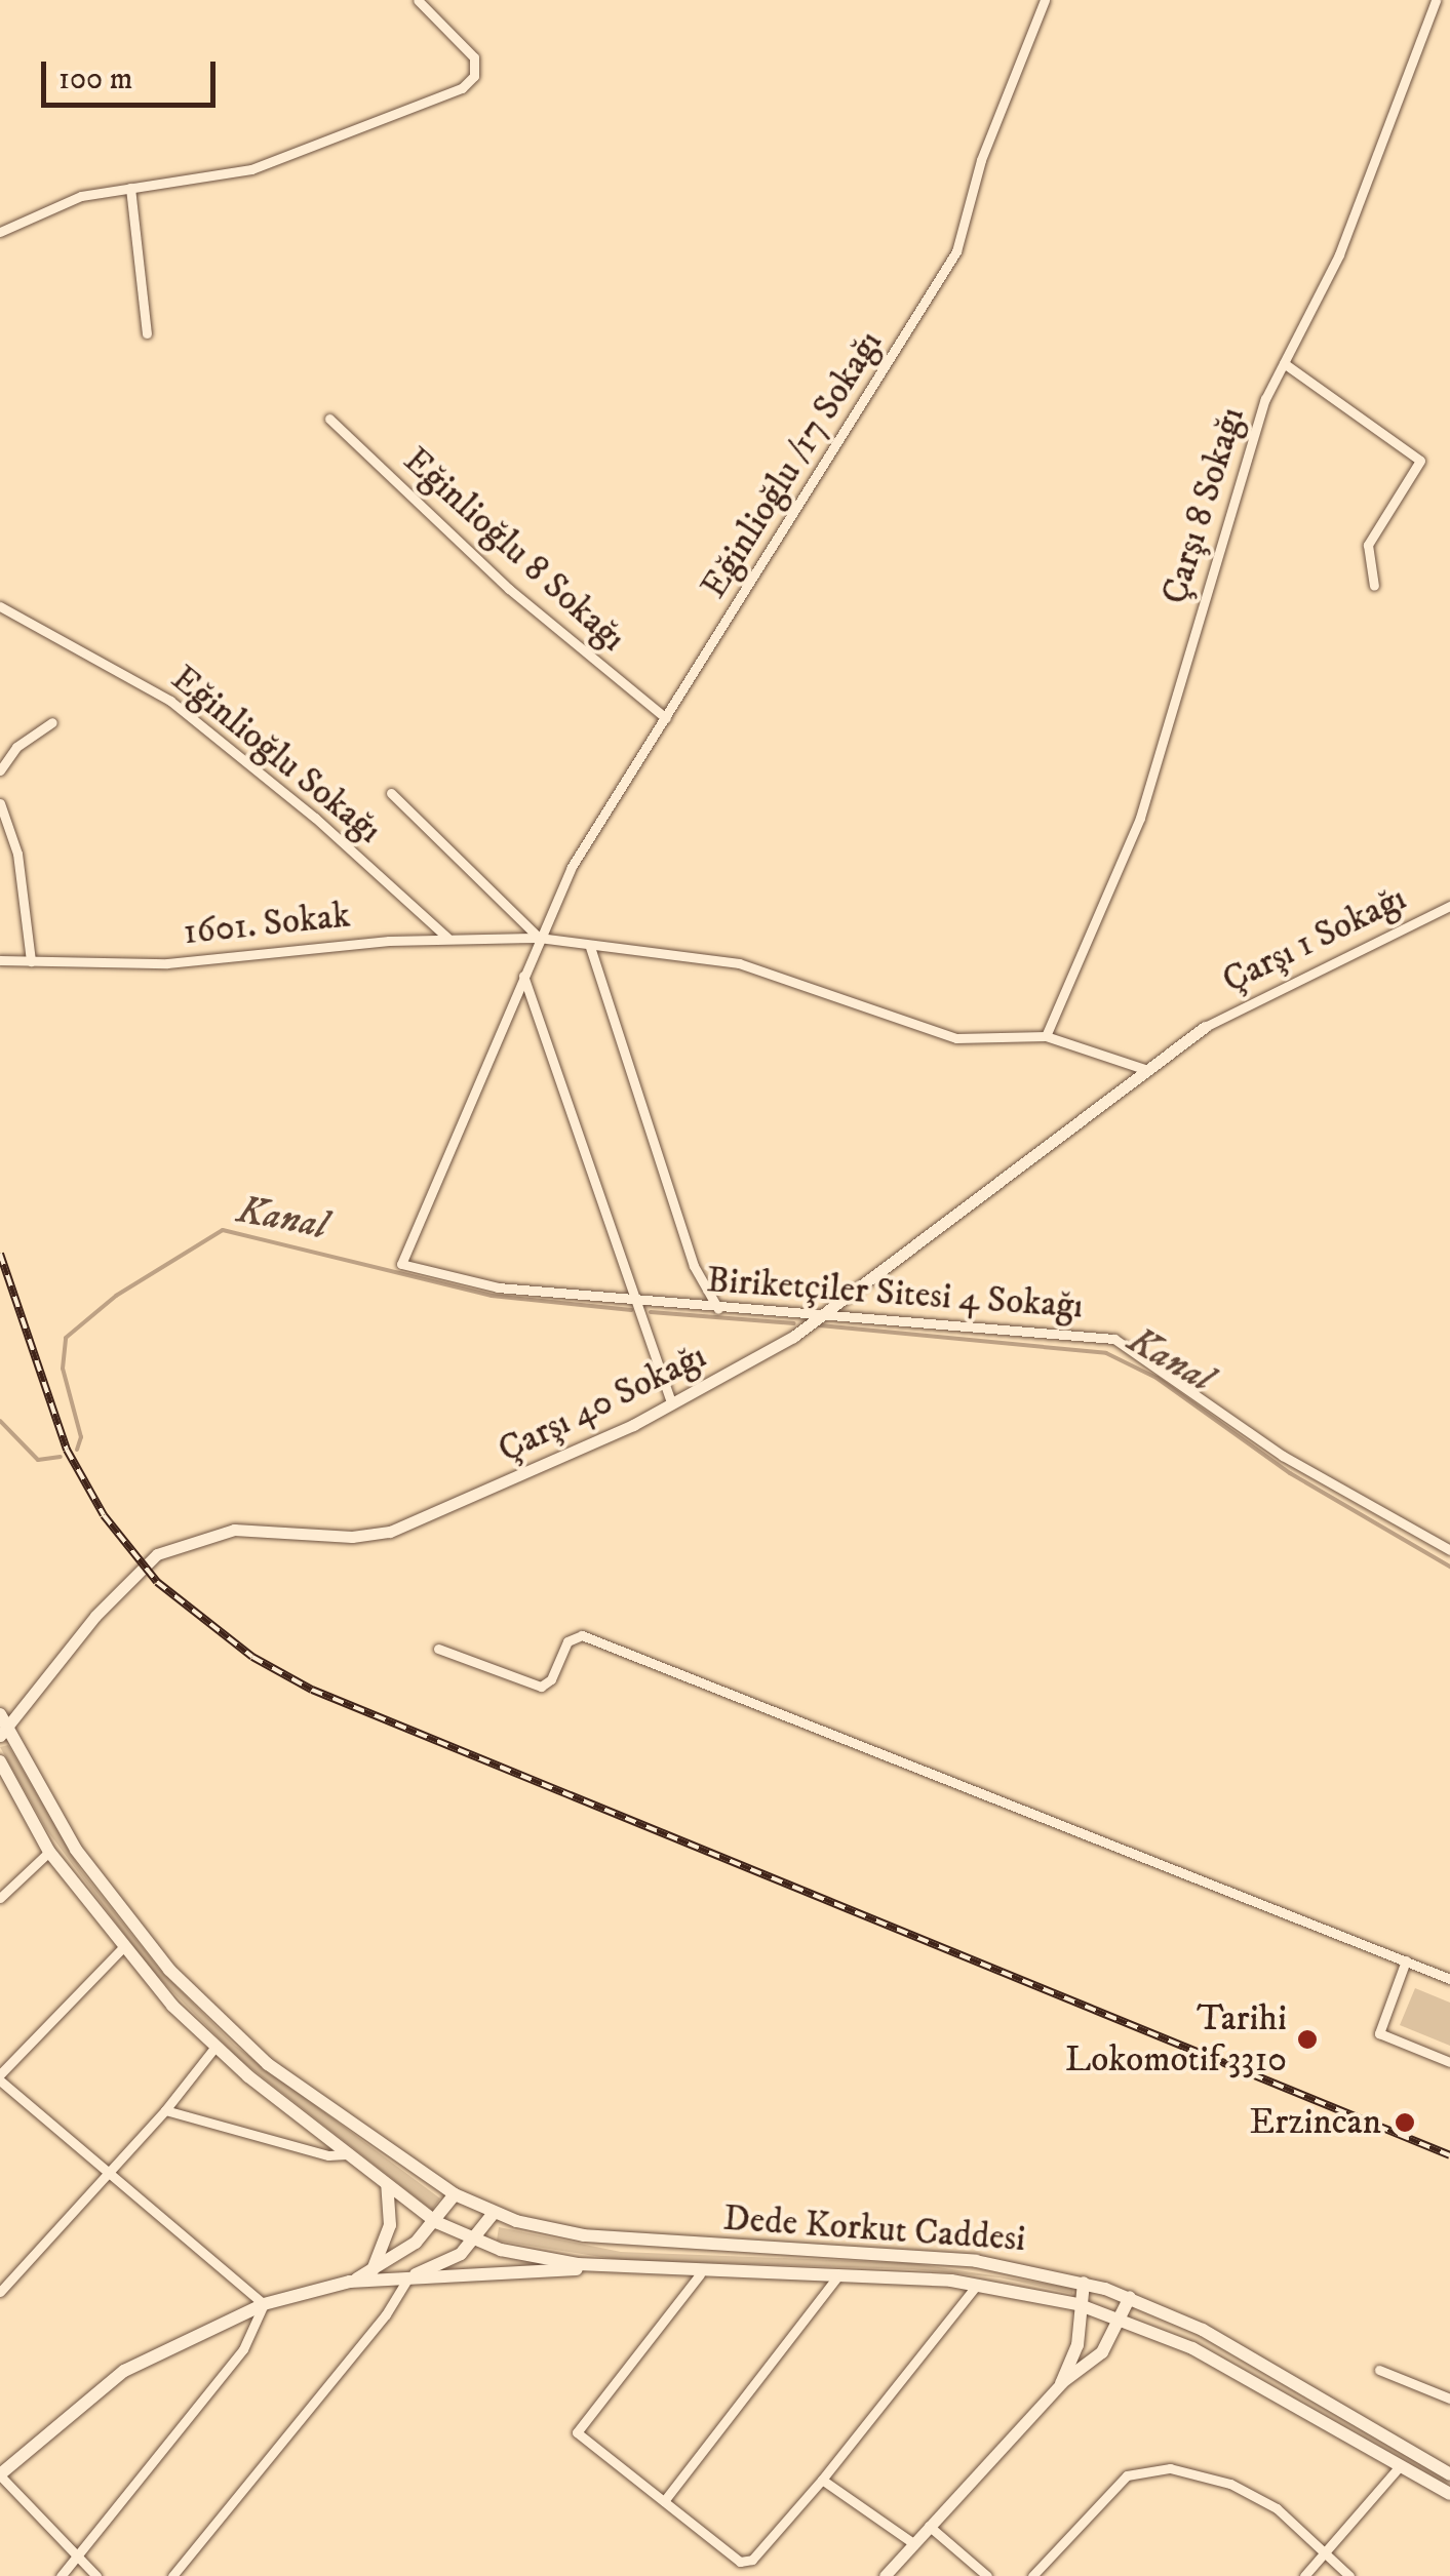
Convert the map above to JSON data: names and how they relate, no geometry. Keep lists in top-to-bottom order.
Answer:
{
  "streets": {
    "main road": ["Dede Korkut Caddesi"],
    "street": [
      "Eğinlioğlu /17 Sokağı",
      "Çarşı 8 Sokağı",
      "Eğinlioğlu 8 Sokağı",
      "Eğinlioğlu Sokağı",
      "1601. Sokak",
      "Çarşı 1 Sokağı",
      "Biriketçiler Sitesi 4 Sokağı",
      "Çarşı 40 Sokağı"
    ]
  },
  "crossings": [
    ["Eğinlioğlu /17 Sokağı", "Eğinlioğlu 8 Sokağı"],
    ["Eğinlioğlu /17 Sokağı", "1601. Sokak"],
    ["Eğinlioğlu /17 Sokağı", "Biriketçiler Sitesi 4 Sokağı"],
    ["Çarşı 8 Sokağı", "1601. Sokak"],
    ["Eğinlioğlu Sokağı", "1601. Sokak"],
    ["1601. Sokak", "Çarşı 40 Sokağı"],
    ["Çarşı 1 Sokağı", "Çarşı 40 Sokağı"],
    ["Biriketçiler Sitesi 4 Sokağı", "Çarşı 40 Sokağı"]
  ],
  "water": ["Kanal"],
  "places": ["Tarihi Lokomotif 3310", "Erzincan"],
  "scale_bar": "100 m"
}
